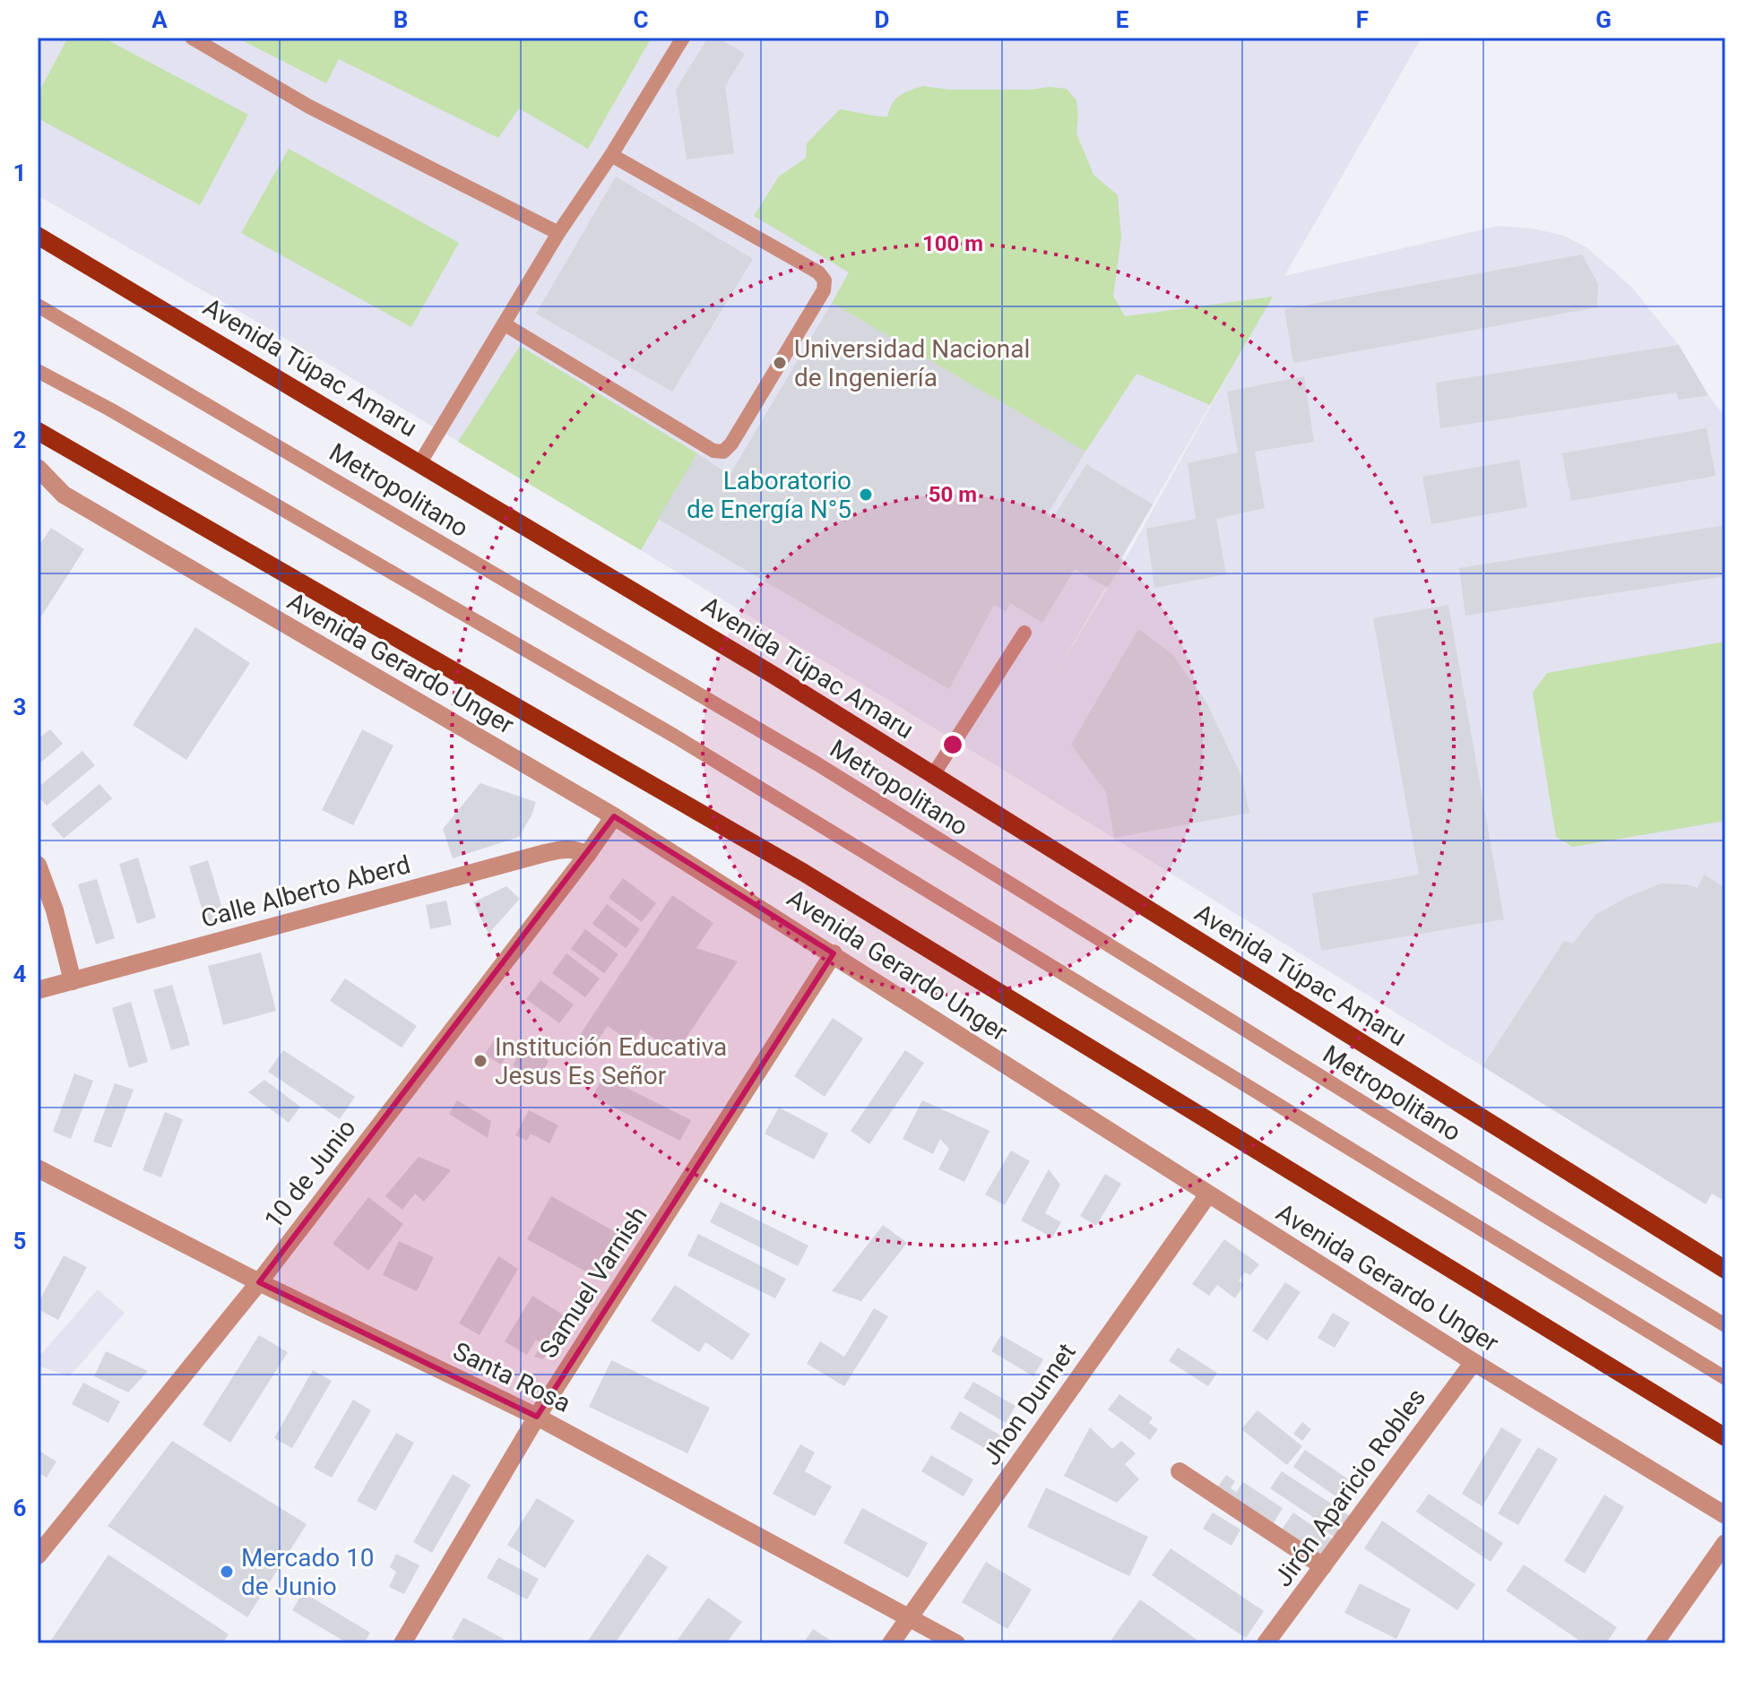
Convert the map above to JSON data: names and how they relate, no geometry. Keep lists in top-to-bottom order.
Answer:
{
  "streets": {
    "main road": ["Avenida Túpac Amaru"],
    "street": [
      "Avenida Gerardo Unger",
      "Calle Alberto Aberd",
      "10 de Junio",
      "Samuel Varnish",
      "Santa Rosa",
      "Jhon Dunnet",
      "Jirón Aparicio Robles"
    ],
    "lane": ["Metropolitano"]
  },
  "crossings": [
    ["Avenida Gerardo Unger", "10 de Junio"],
    ["Avenida Gerardo Unger", "Samuel Varnish"],
    ["Avenida Gerardo Unger", "Jhon Dunnet"],
    ["Avenida Gerardo Unger", "Jirón Aparicio Robles"],
    ["Calle Alberto Aberd", "10 de Junio"],
    ["10 de Junio", "Santa Rosa"],
    ["Samuel Varnish", "Santa Rosa"],
    ["Santa Rosa", "Jhon Dunnet"]
  ],
  "places": [
    "Universidad Nacional de Ingeniería",
    "Laboratorio de Energía N°5",
    "Institución Educativa Jesus Es Señor",
    "Mercado 10 de Junio"
  ],
  "grid": {
    "columns": [
      "A",
      "B",
      "C",
      "D",
      "E",
      "F",
      "G"
    ],
    "rows": [
      "1",
      "2",
      "3",
      "4",
      "5",
      "6"
    ]
  },
  "rings": ["100 m", "50 m"]
}
